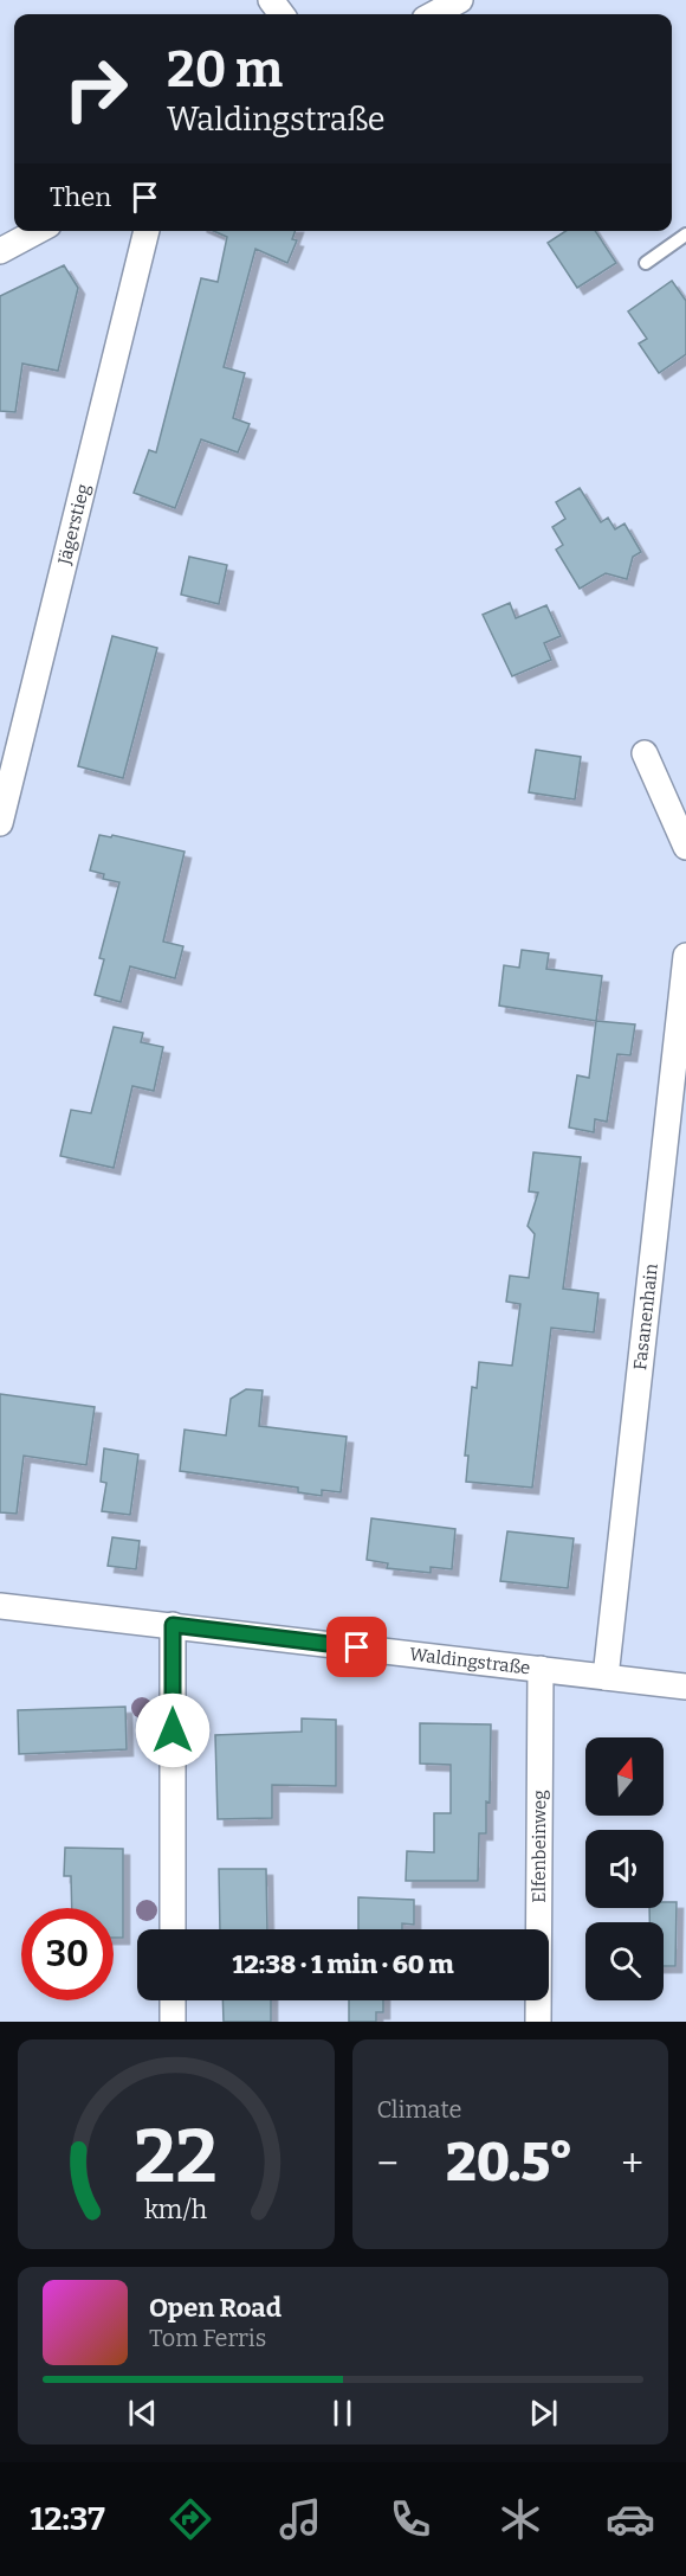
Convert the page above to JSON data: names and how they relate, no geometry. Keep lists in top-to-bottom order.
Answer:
{
  "streets": {
    "street": [
      "Jägerstieg",
      "Fasanenhain",
      "Waldingstraße",
      "Elfenbeinweg"
    ]
  },
  "crossings": [
    ["Fasanenhain", "Waldingstraße"],
    ["Waldingstraße", "Elfenbeinweg"]
  ],
  "north": "top",
  "page": {
    "turn": ["20 m", "Waldingstraße"],
    "then": "Then",
    "limit": "30",
    "trip": "12:38 · 1 min · 60 m",
    "tile": "Climate",
    "heat": ["−", "20.5°", "+"],
    "song": ["Open Road", "Tom Ferris"],
    "tabs": "12:37",
    "gauge": ["22", "km/h"]
  }
}
